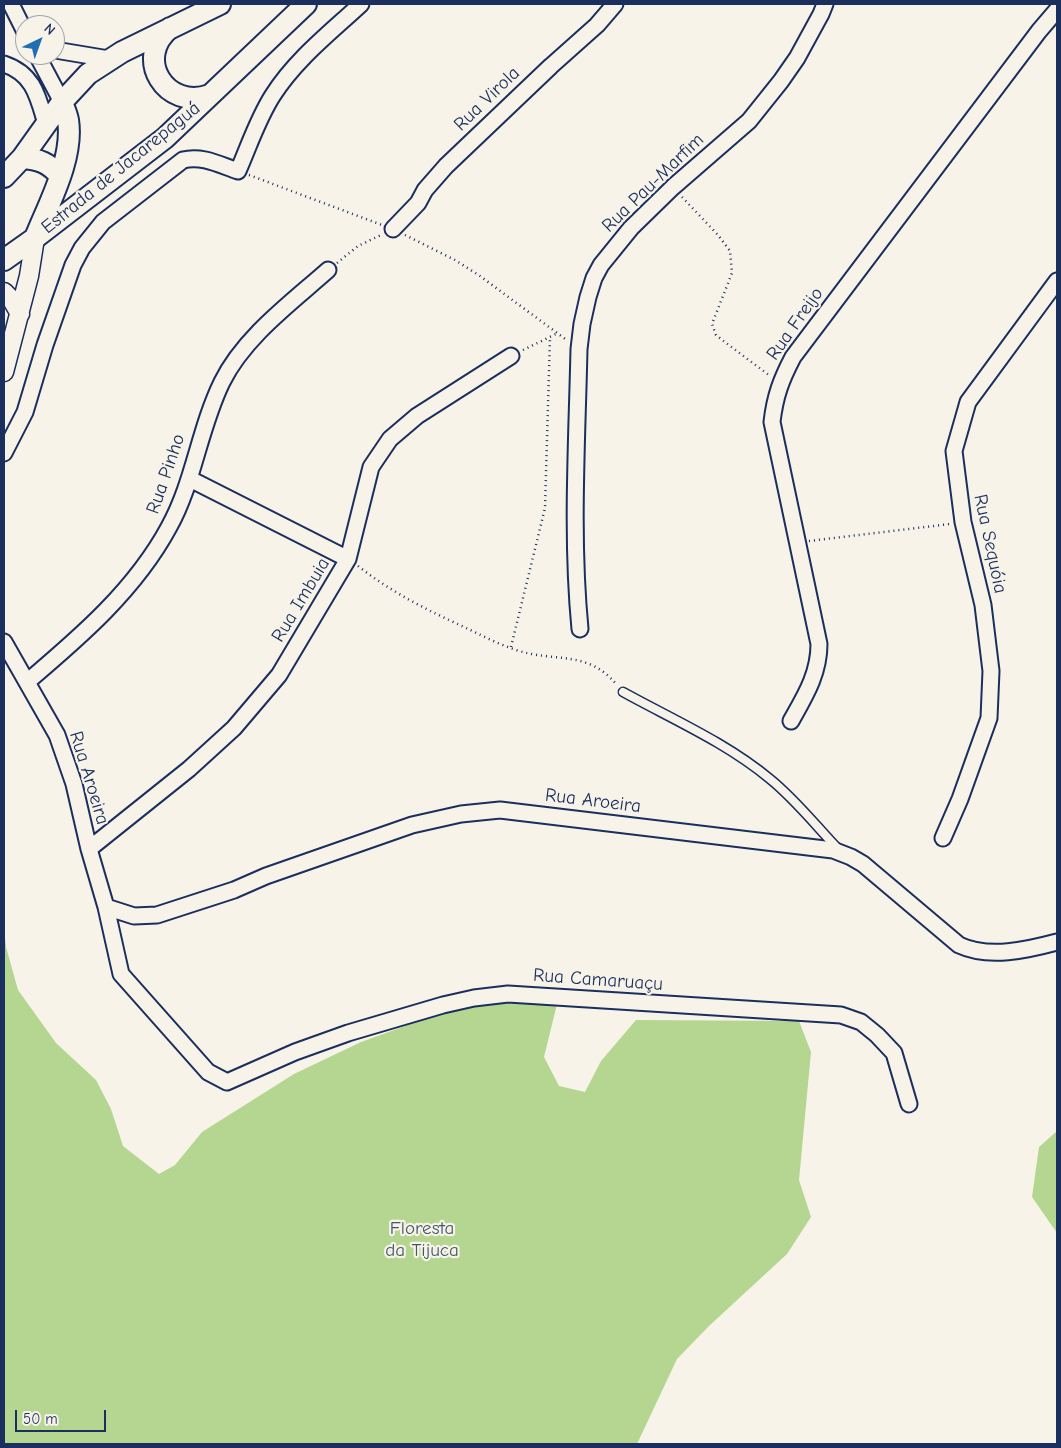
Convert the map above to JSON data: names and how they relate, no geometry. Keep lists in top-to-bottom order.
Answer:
{
  "streets": {
    "main road": ["Estrada de Jacarepaguá"],
    "street": [
      "Rua Virola",
      "Rua Pau-Marfim",
      "Rua Freijo",
      "Rua Pinho",
      "Rua Sequóia",
      "Rua Imbuia",
      "Rua Aroeira",
      "Rua Camaruaçu"
    ]
  },
  "crossings": [
    ["Rua Pinho", "Rua Aroeira"],
    ["Rua Imbuia", "Rua Aroeira"],
    ["Rua Aroeira", "Rua Camaruaçu"]
  ],
  "parks": ["Floresta da Tijuca"],
  "scale_bar": "50 m",
  "north": "top right"
}
